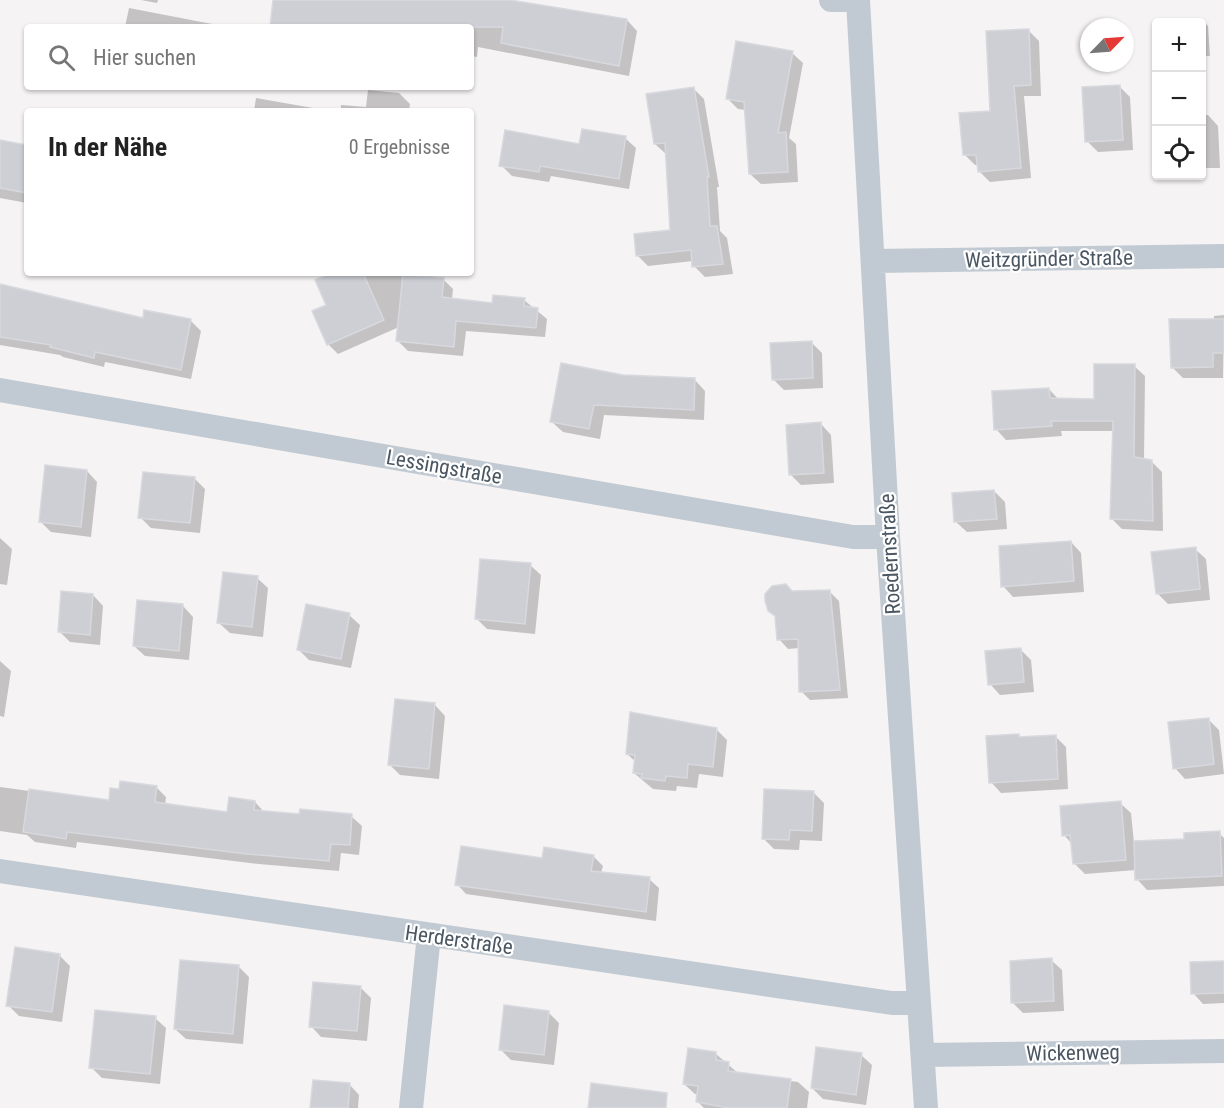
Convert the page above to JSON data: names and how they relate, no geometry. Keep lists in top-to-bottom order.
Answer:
{
  "streets": {
    "street": [
      "Weitzgründer Straße",
      "Lessingstraße",
      "Roedernstraße",
      "Herderstraße",
      "Wickenweg"
    ]
  },
  "crossings": [
    ["Weitzgründer Straße", "Roedernstraße"],
    ["Lessingstraße", "Roedernstraße"],
    ["Roedernstraße", "Herderstraße"],
    ["Roedernstraße", "Wickenweg"]
  ],
  "north": "top right",
  "page": {
    "map_buttons": ["+", "−"],
    "search": "Hier suchen",
    "heading": ["In der Nähe", "0 Ergebnisse"]
  }
}
